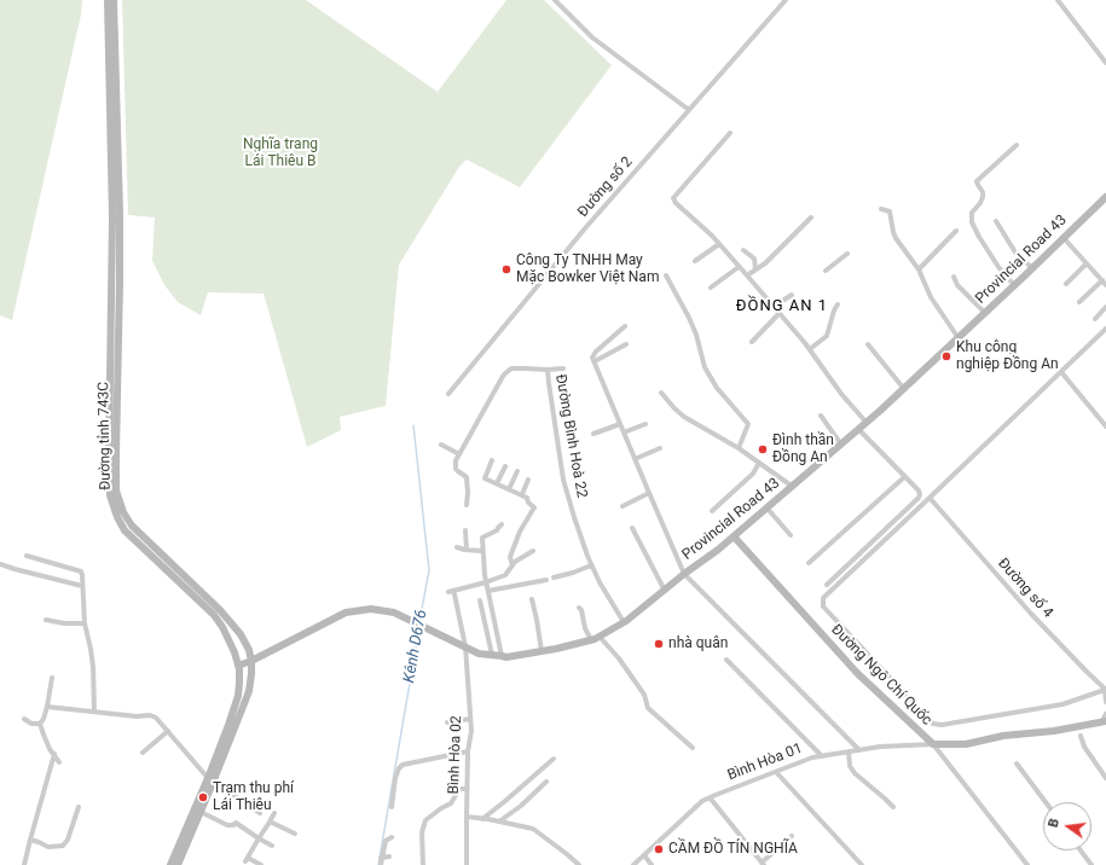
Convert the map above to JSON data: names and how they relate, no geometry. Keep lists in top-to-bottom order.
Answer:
{
  "streets": {
    "main road": ["Provincial Road 43", "Đường tỉnh 743C", "Đường Ngô Chí Quốc"],
    "street": [
      "Đường số 2",
      "Đường Bình Hoà 22",
      "Đường số 4",
      "Bình Hòa 02",
      "Bình Hòa 01"
    ]
  },
  "crossings": [
    ["Provincial Road 43", "Đường tỉnh 743C"],
    ["Provincial Road 43", "Đường Bình Hoà 22"],
    ["Provincial Road 43", "Đường Ngô Chí Quốc"],
    ["Provincial Road 43", "Bình Hòa 02"],
    ["Đường Ngô Chí Quốc", "Bình Hòa 01"]
  ],
  "districts": ["ĐỒNG AN 1"],
  "water": ["Kênh D676"],
  "parks": ["Nghĩa trang Lái Thiêu B"],
  "places": [
    "Công Ty TNHH May Mặc Bowker Việt Nam",
    "Khu công nghiệp Đồng An",
    "Đình thần Đồng An",
    "nhà quân",
    "Trạm thu phí Lái Thiêu",
    "CẦM ĐỒ TÍN NGHĨA"
  ],
  "north": "left"
}
